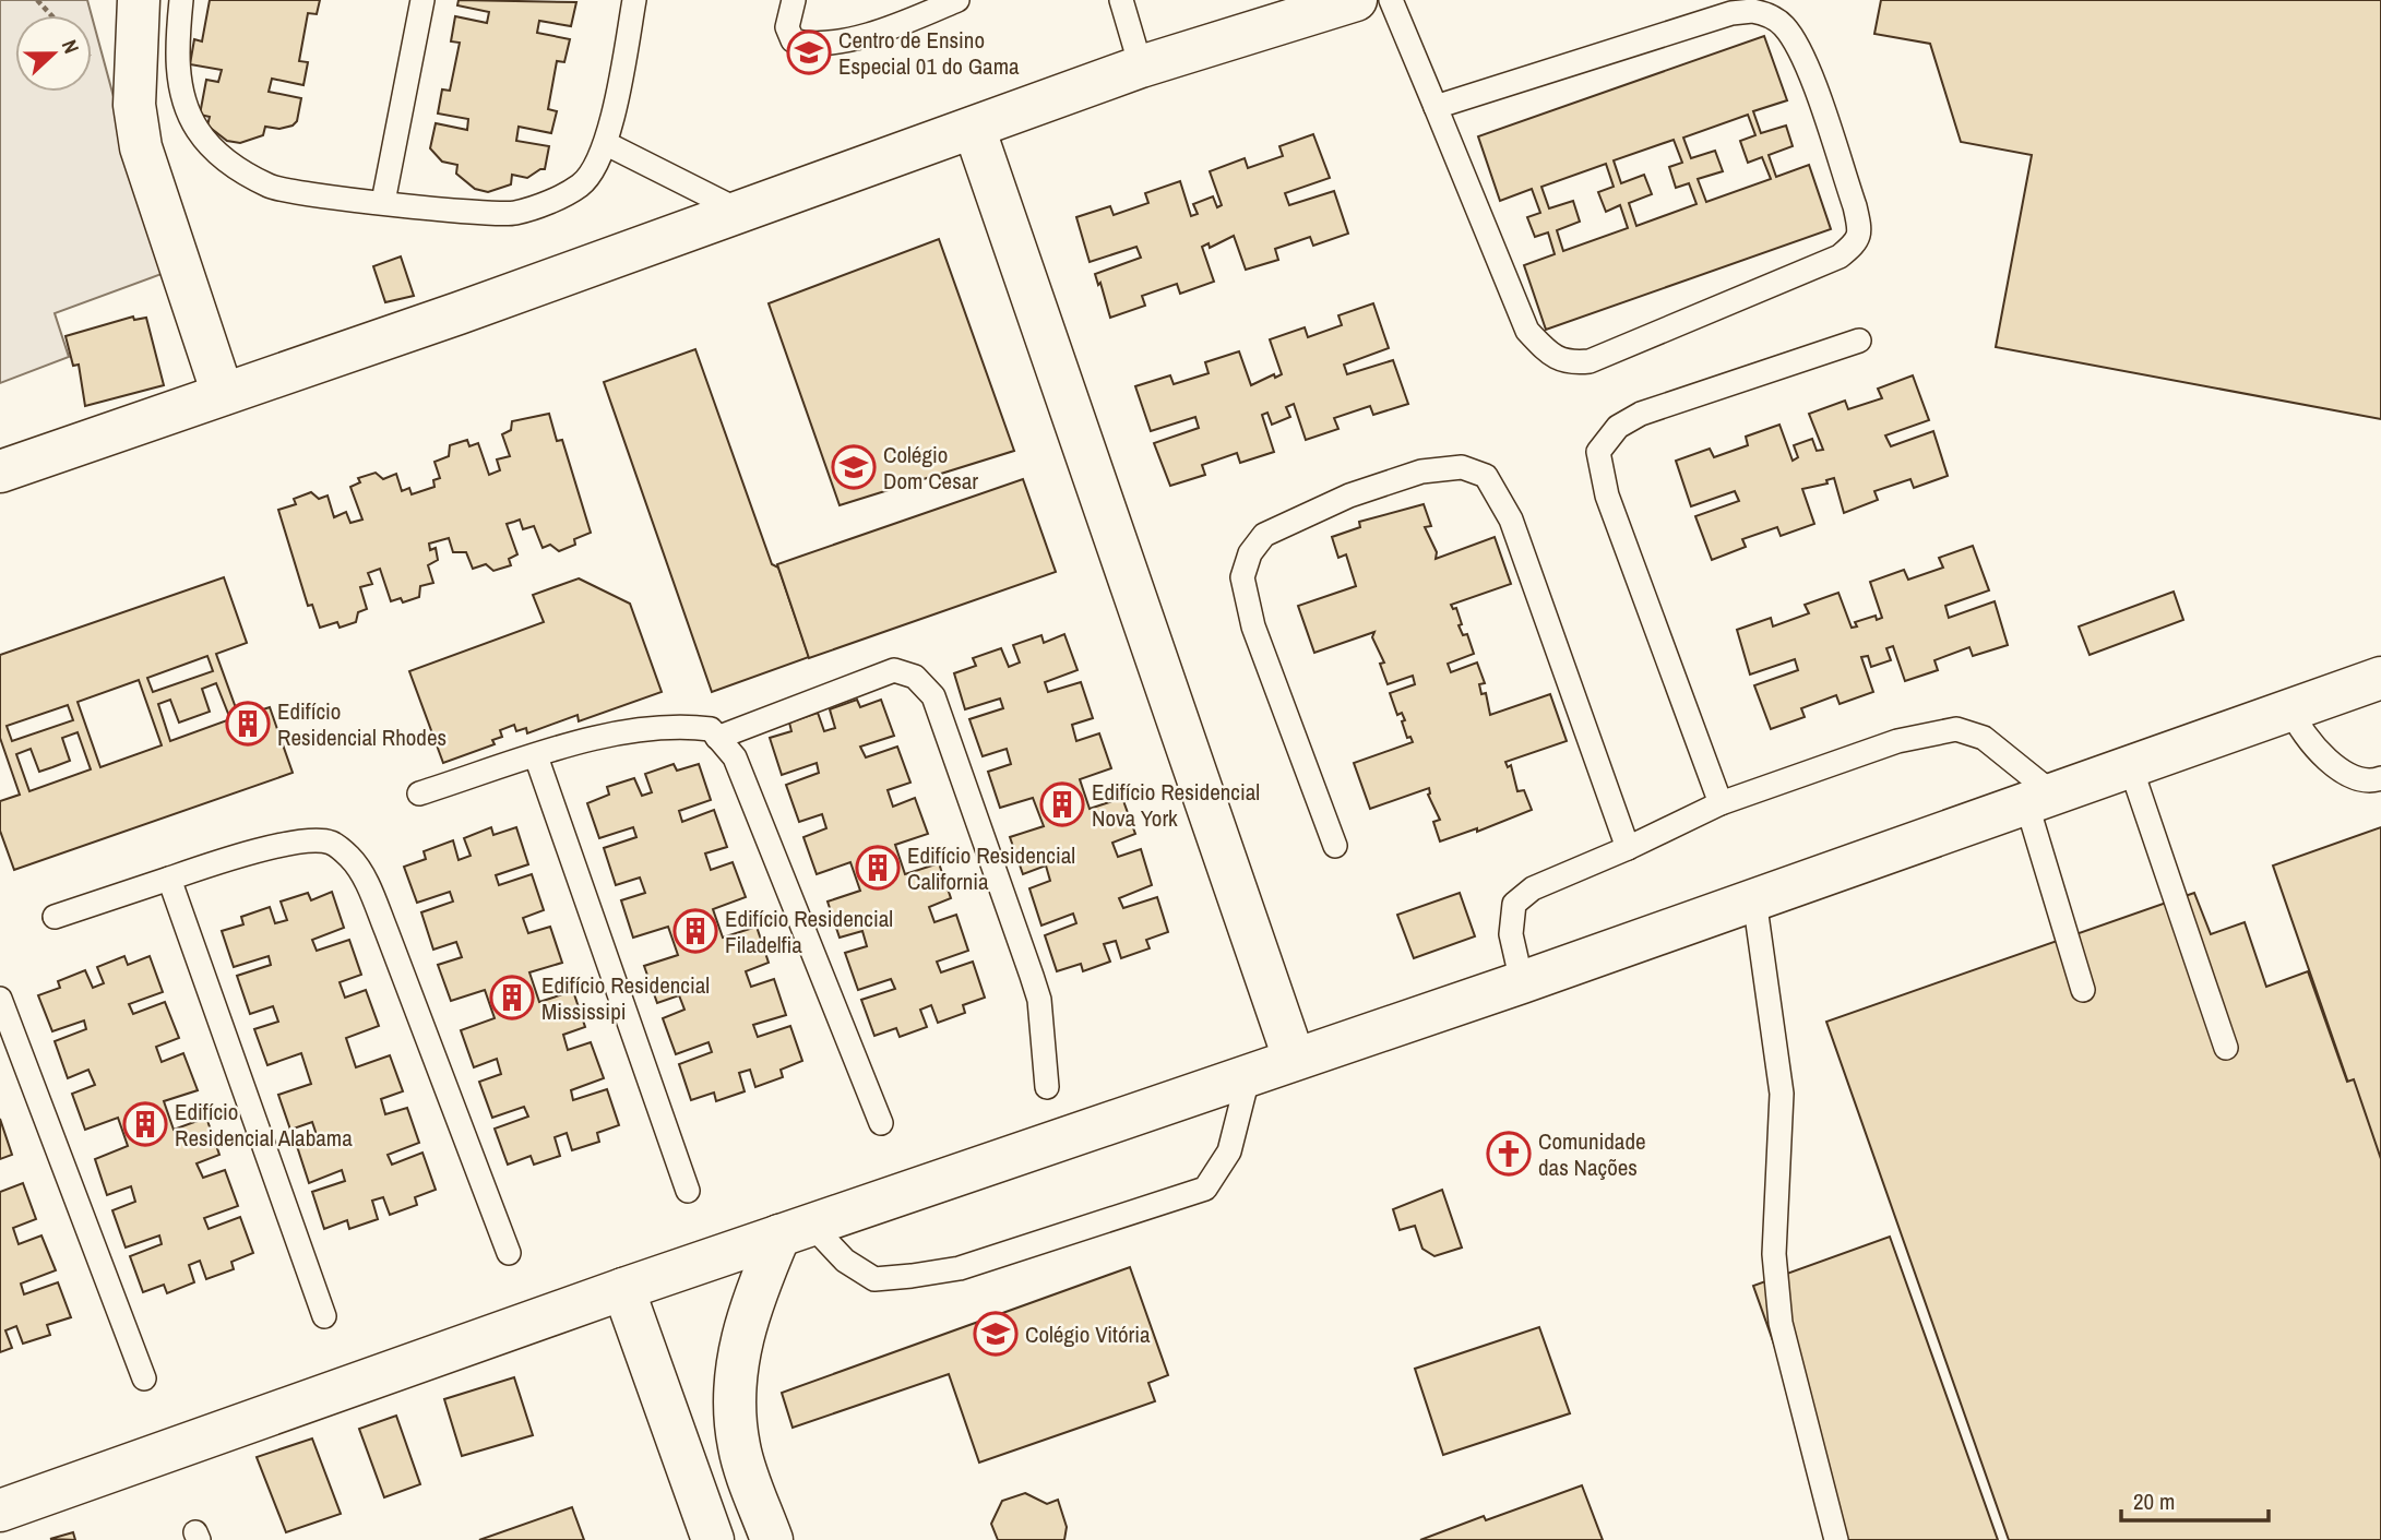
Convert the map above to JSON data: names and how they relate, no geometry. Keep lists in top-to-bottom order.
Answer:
{
  "places": {
    "school or university": ["Centro de Ensino Especial 01 do Gama", "Colégio Dom Cesar", "Colégio Vitória"],
    "building": [
      "Edifício Residencial Rhodes",
      "Edifício Residencial Nova York",
      "Edifício Residencial California",
      "Edifício Residencial Filadelfia",
      "Edifício Residencial Mississipi",
      "Edifício Residencial Alabama"
    ],
    "church": ["Comunidade das Nações"]
  },
  "scale_bar": "20 m",
  "north": "right"
}
